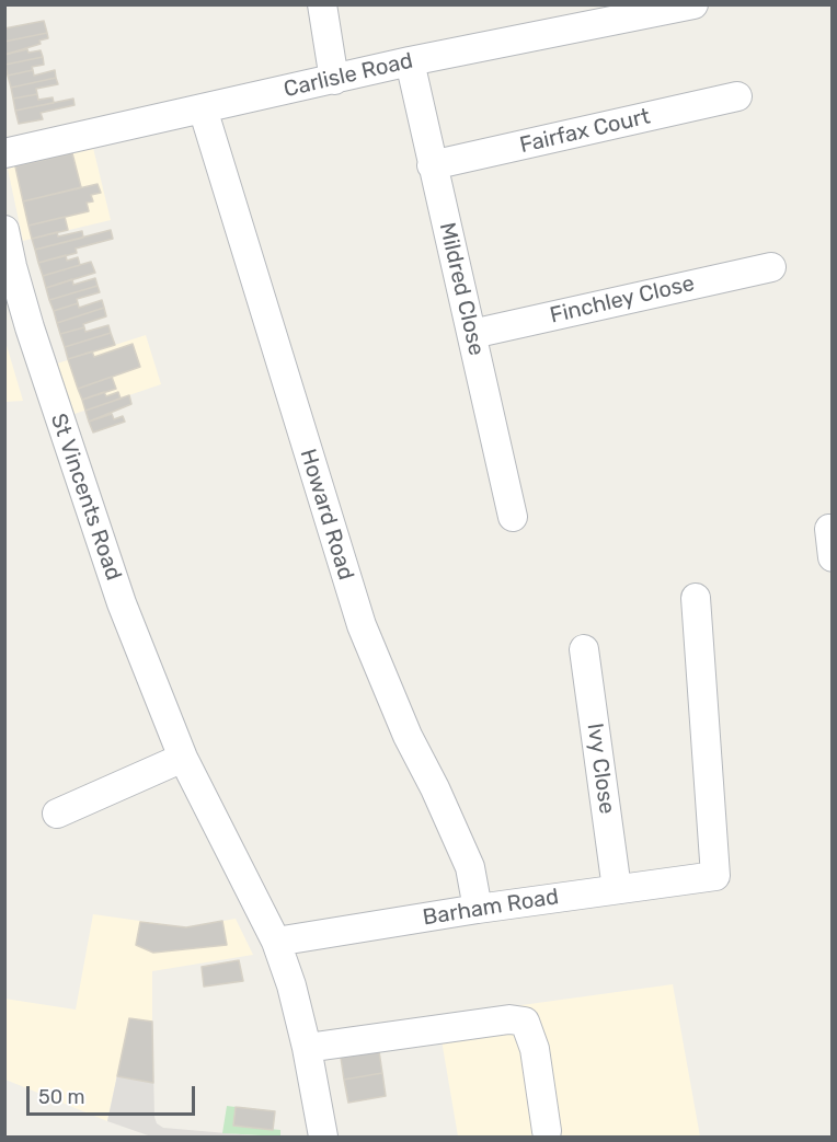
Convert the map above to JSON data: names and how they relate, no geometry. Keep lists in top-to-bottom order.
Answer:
{
  "streets": {
    "street": [
      "Carlisle Road",
      "Fairfax Court",
      "Mildred Close",
      "Finchley Close",
      "St Vincents Road",
      "Howard Road",
      "Ivy Close",
      "Barham Road"
    ]
  },
  "crossings": [
    ["Carlisle Road", "Mildred Close"],
    ["Carlisle Road", "Howard Road"],
    ["Fairfax Court", "Mildred Close"],
    ["Mildred Close", "Finchley Close"],
    ["St Vincents Road", "Barham Road"],
    ["Howard Road", "Barham Road"],
    ["Ivy Close", "Barham Road"]
  ],
  "scale_bar": "50 m"
}
